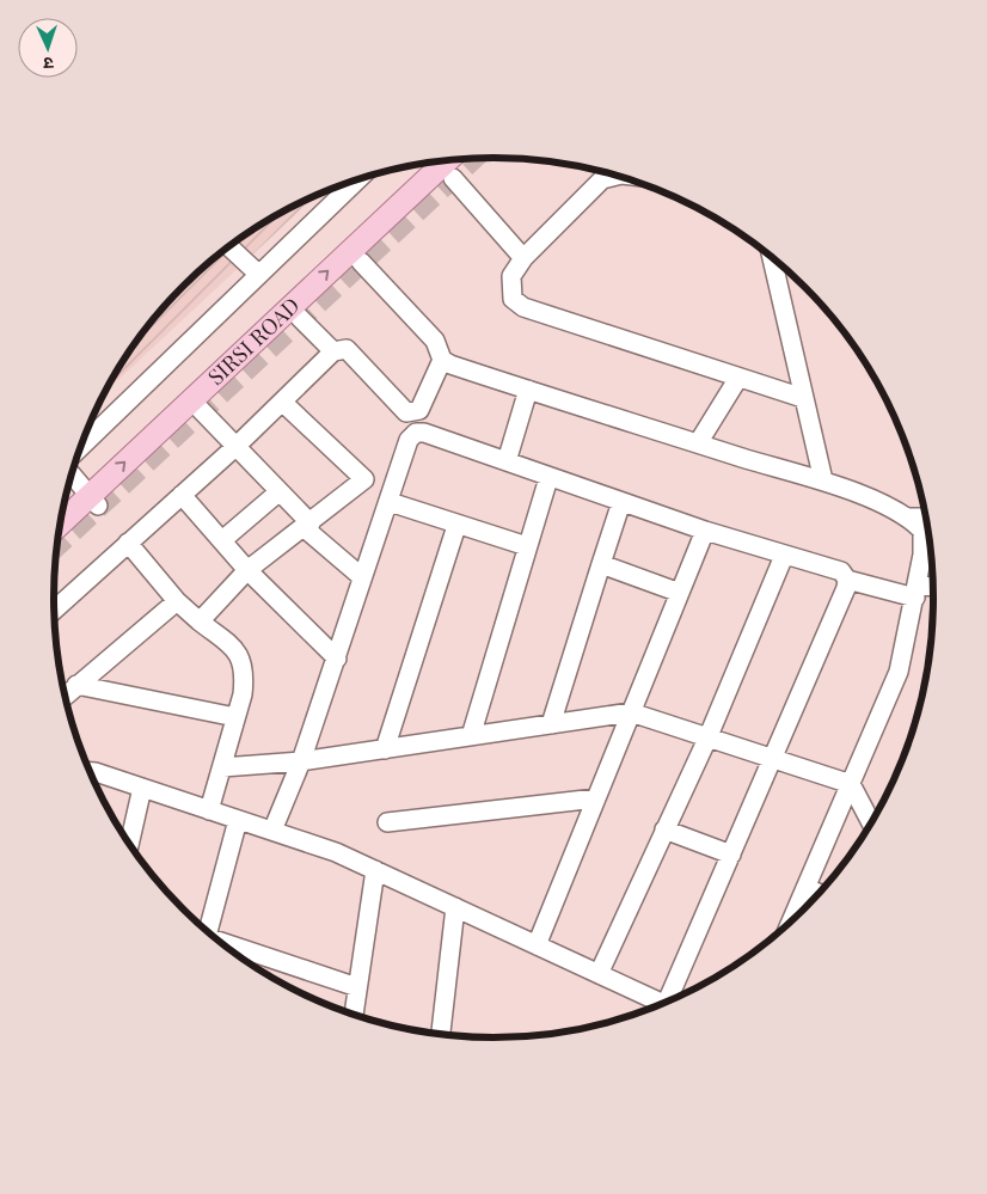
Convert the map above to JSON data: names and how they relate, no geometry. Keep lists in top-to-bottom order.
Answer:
{
  "streets": {
    "main road": ["SIRSI ROAD"]
  },
  "one_way": ["SIRSI ROAD"],
  "north": "bottom"
}
